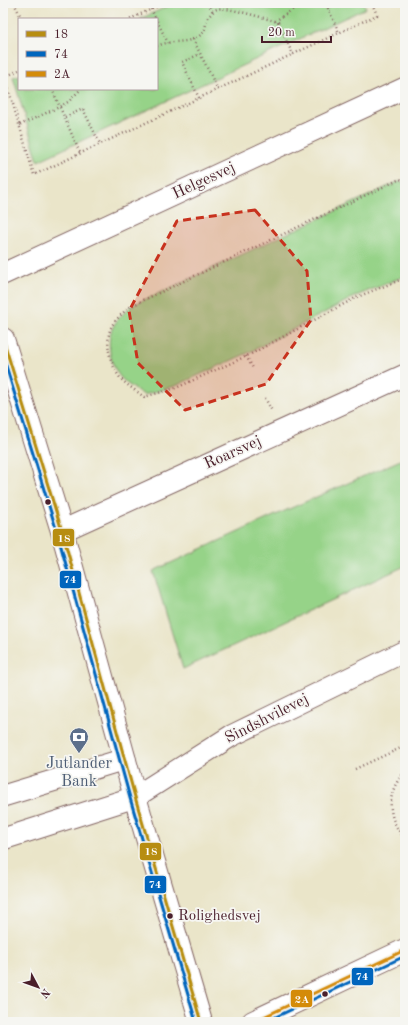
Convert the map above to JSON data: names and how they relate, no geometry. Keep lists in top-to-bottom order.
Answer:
{
  "streets": {
    "street": ["Helgesvej", "Roarsvej", "Sindshvilevej"]
  },
  "places": {
    "bank": ["Jutlander Bank"],
    "other": ["Rolighedsvej"]
  },
  "lines": ["transit line 18", "transit line 74", "transit line 2A"],
  "legend": ["18", "74", "2A"],
  "scale_bar": "20 m",
  "north": "bottom right"
}
